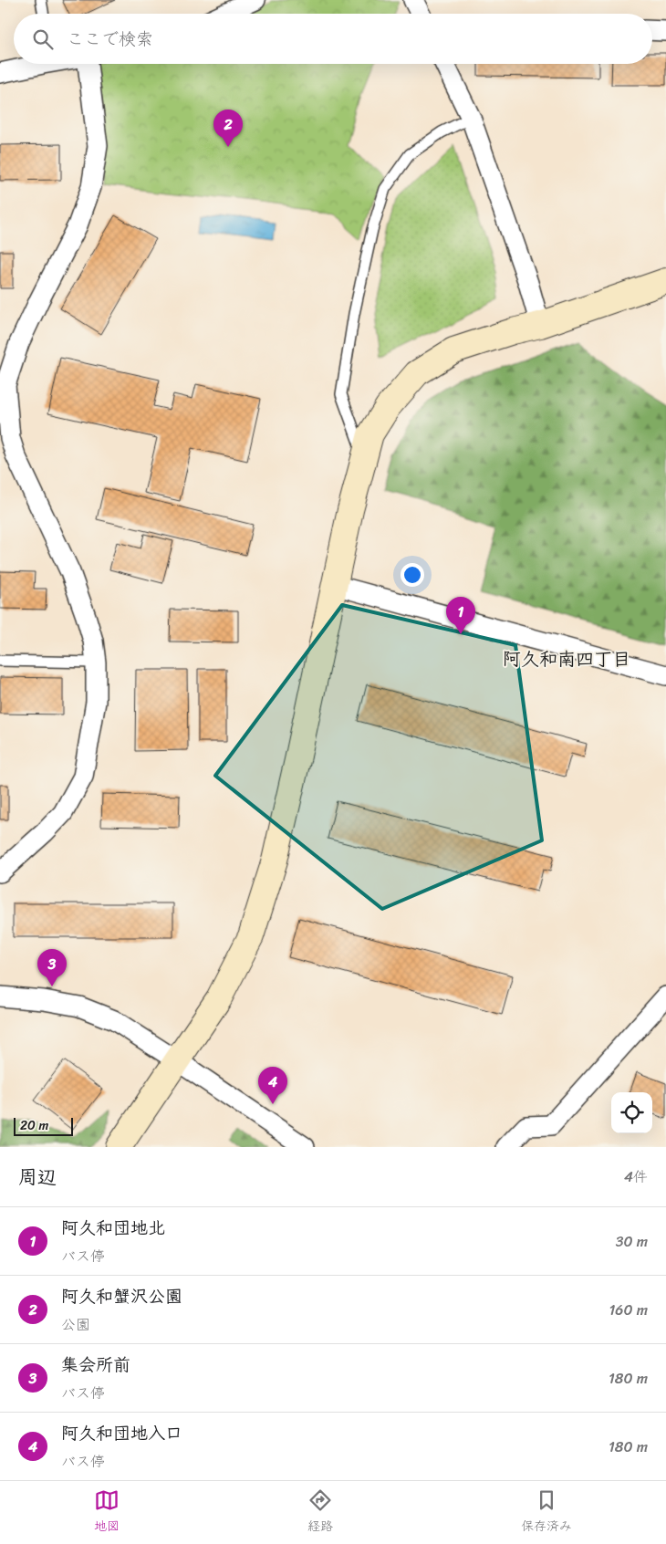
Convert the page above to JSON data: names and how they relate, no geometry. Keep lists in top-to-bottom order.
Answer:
{
  "districts": ["阿久和南四丁目"],
  "scale_bar": "20 m",
  "page": {
    "search": "ここで検索",
    "pins": [
      "2",
      "1",
      "3",
      "4"
    ],
    "scale": "20 m",
    "heading": ["周辺", "4件"],
    "list": [
      {
        "mark": "1",
        "name": "阿久和団地北",
        "note": "バス停",
        "value": "30 m"
      },
      {
        "mark": "2",
        "name": "阿久和蟹沢公園",
        "note": "公園",
        "value": "160 m"
      },
      {
        "mark": "3",
        "name": "集会所前",
        "note": "バス停",
        "value": "180 m"
      },
      {
        "mark": "4",
        "name": "阿久和団地入口",
        "note": "バス停",
        "value": "180 m"
      }
    ],
    "nav": ["地図", "経路", "保存済み"]
  }
}
